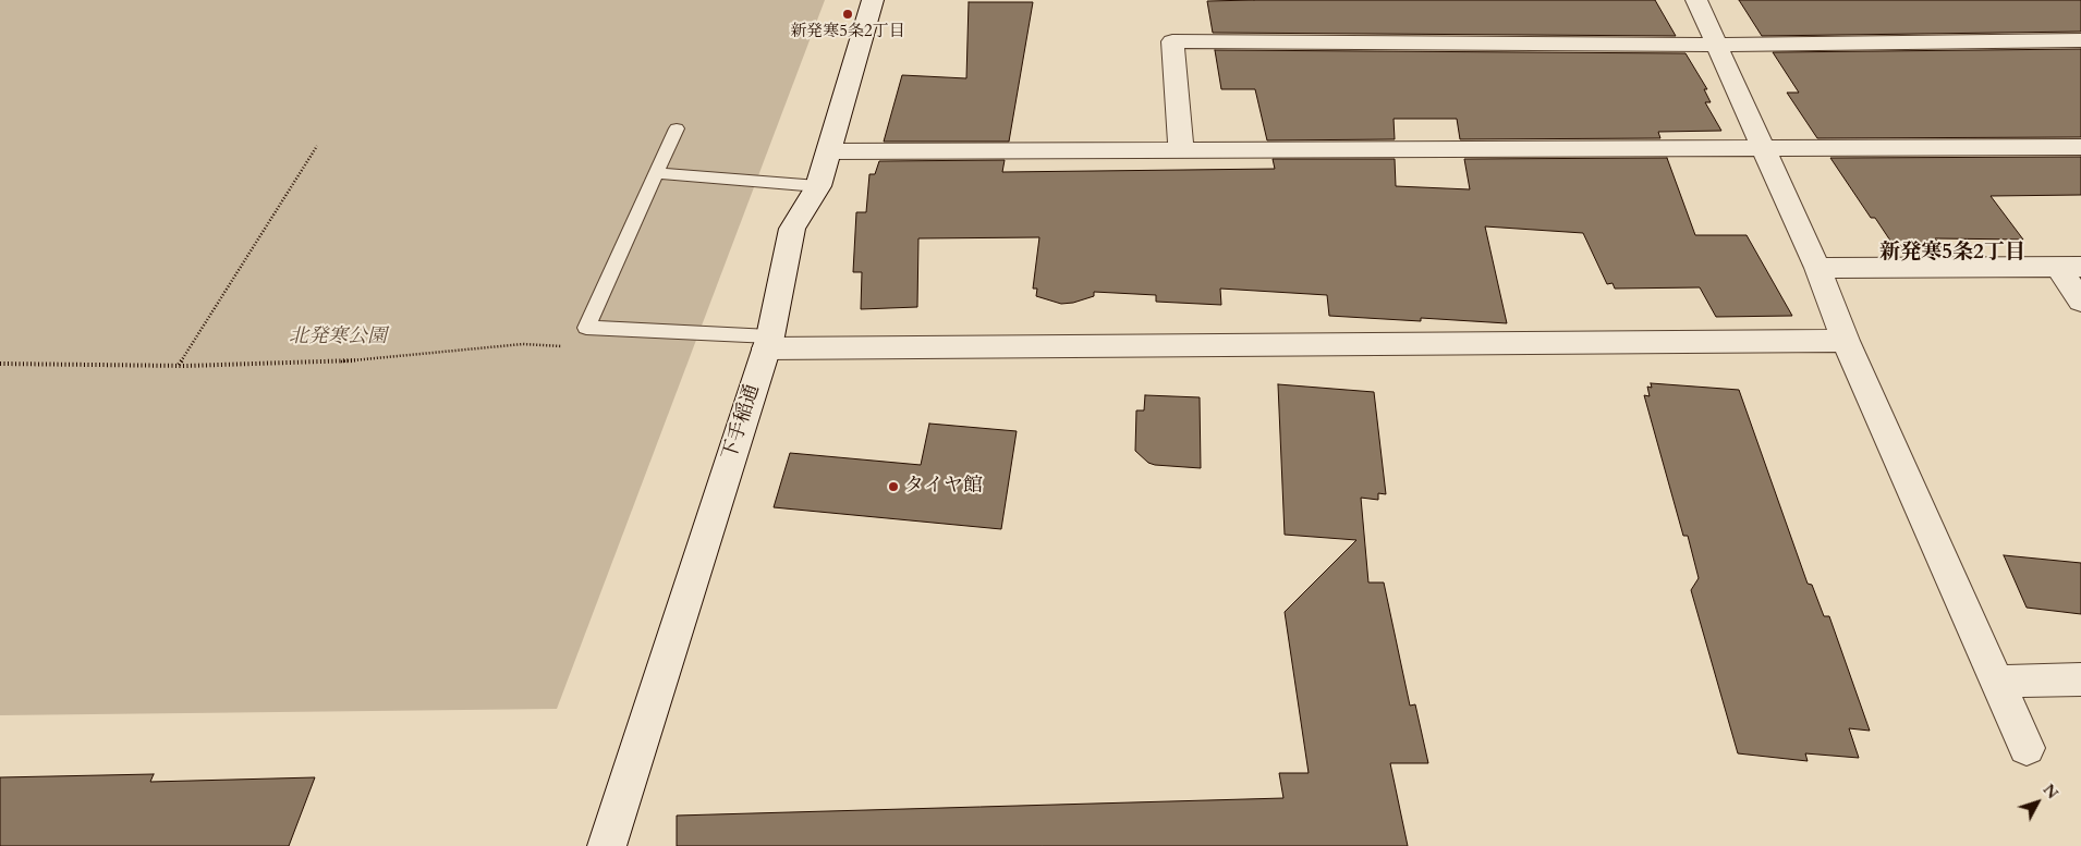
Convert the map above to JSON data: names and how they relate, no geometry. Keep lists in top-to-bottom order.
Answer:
{
  "streets": {
    "street": ["下手稲通"]
  },
  "districts": ["新発寒5条2丁目"],
  "parks": ["北発寒公園"],
  "places": ["新発寒5条2丁目", "タイヤ館"],
  "north": "top right"
}
